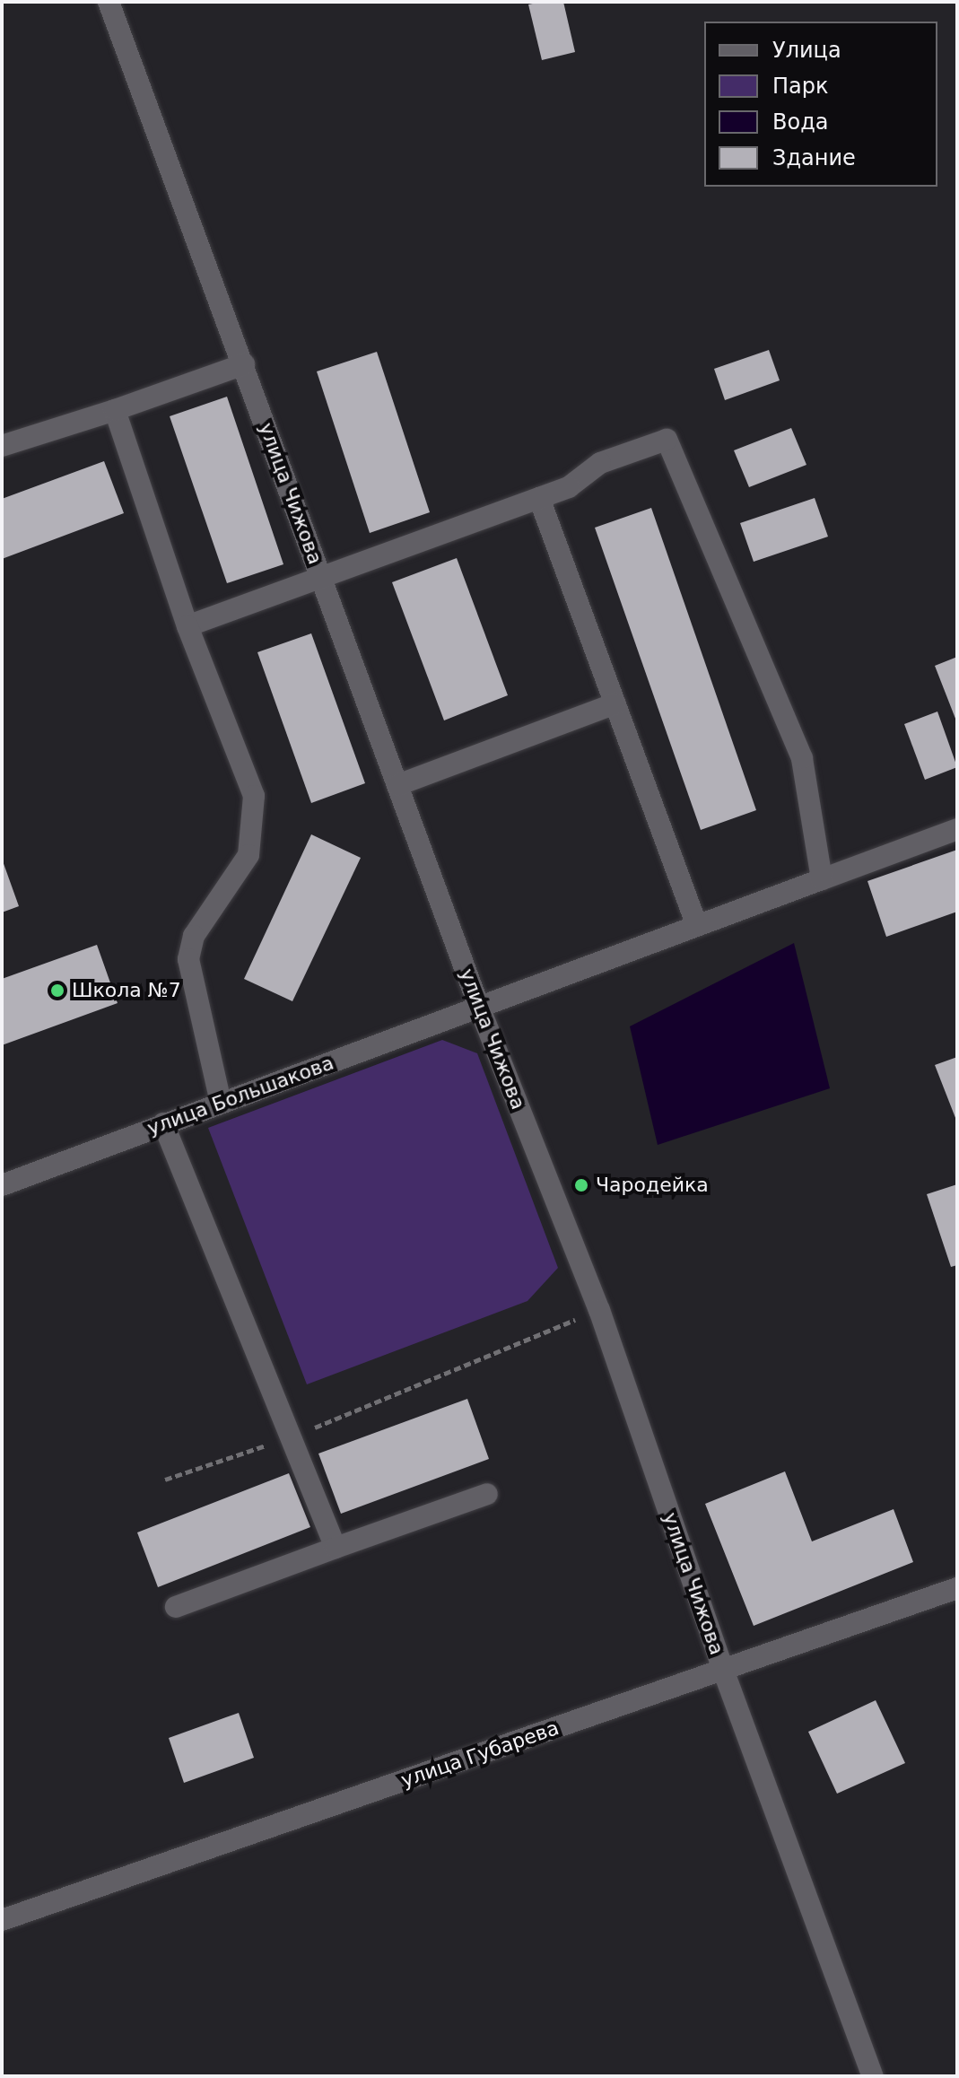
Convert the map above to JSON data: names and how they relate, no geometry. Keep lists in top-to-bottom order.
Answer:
{
  "streets": {
    "street": ["улица Чижова", "улица Большакова", "улица Губарева"]
  },
  "crossings": [
    ["улица Чижова", "улица Большакова"],
    ["улица Чижова", "улица Губарева"]
  ],
  "places": ["Школа №7", "Чародейка"],
  "legend": [
    "Улица",
    "Парк",
    "Вода",
    "Здание"
  ]
}
